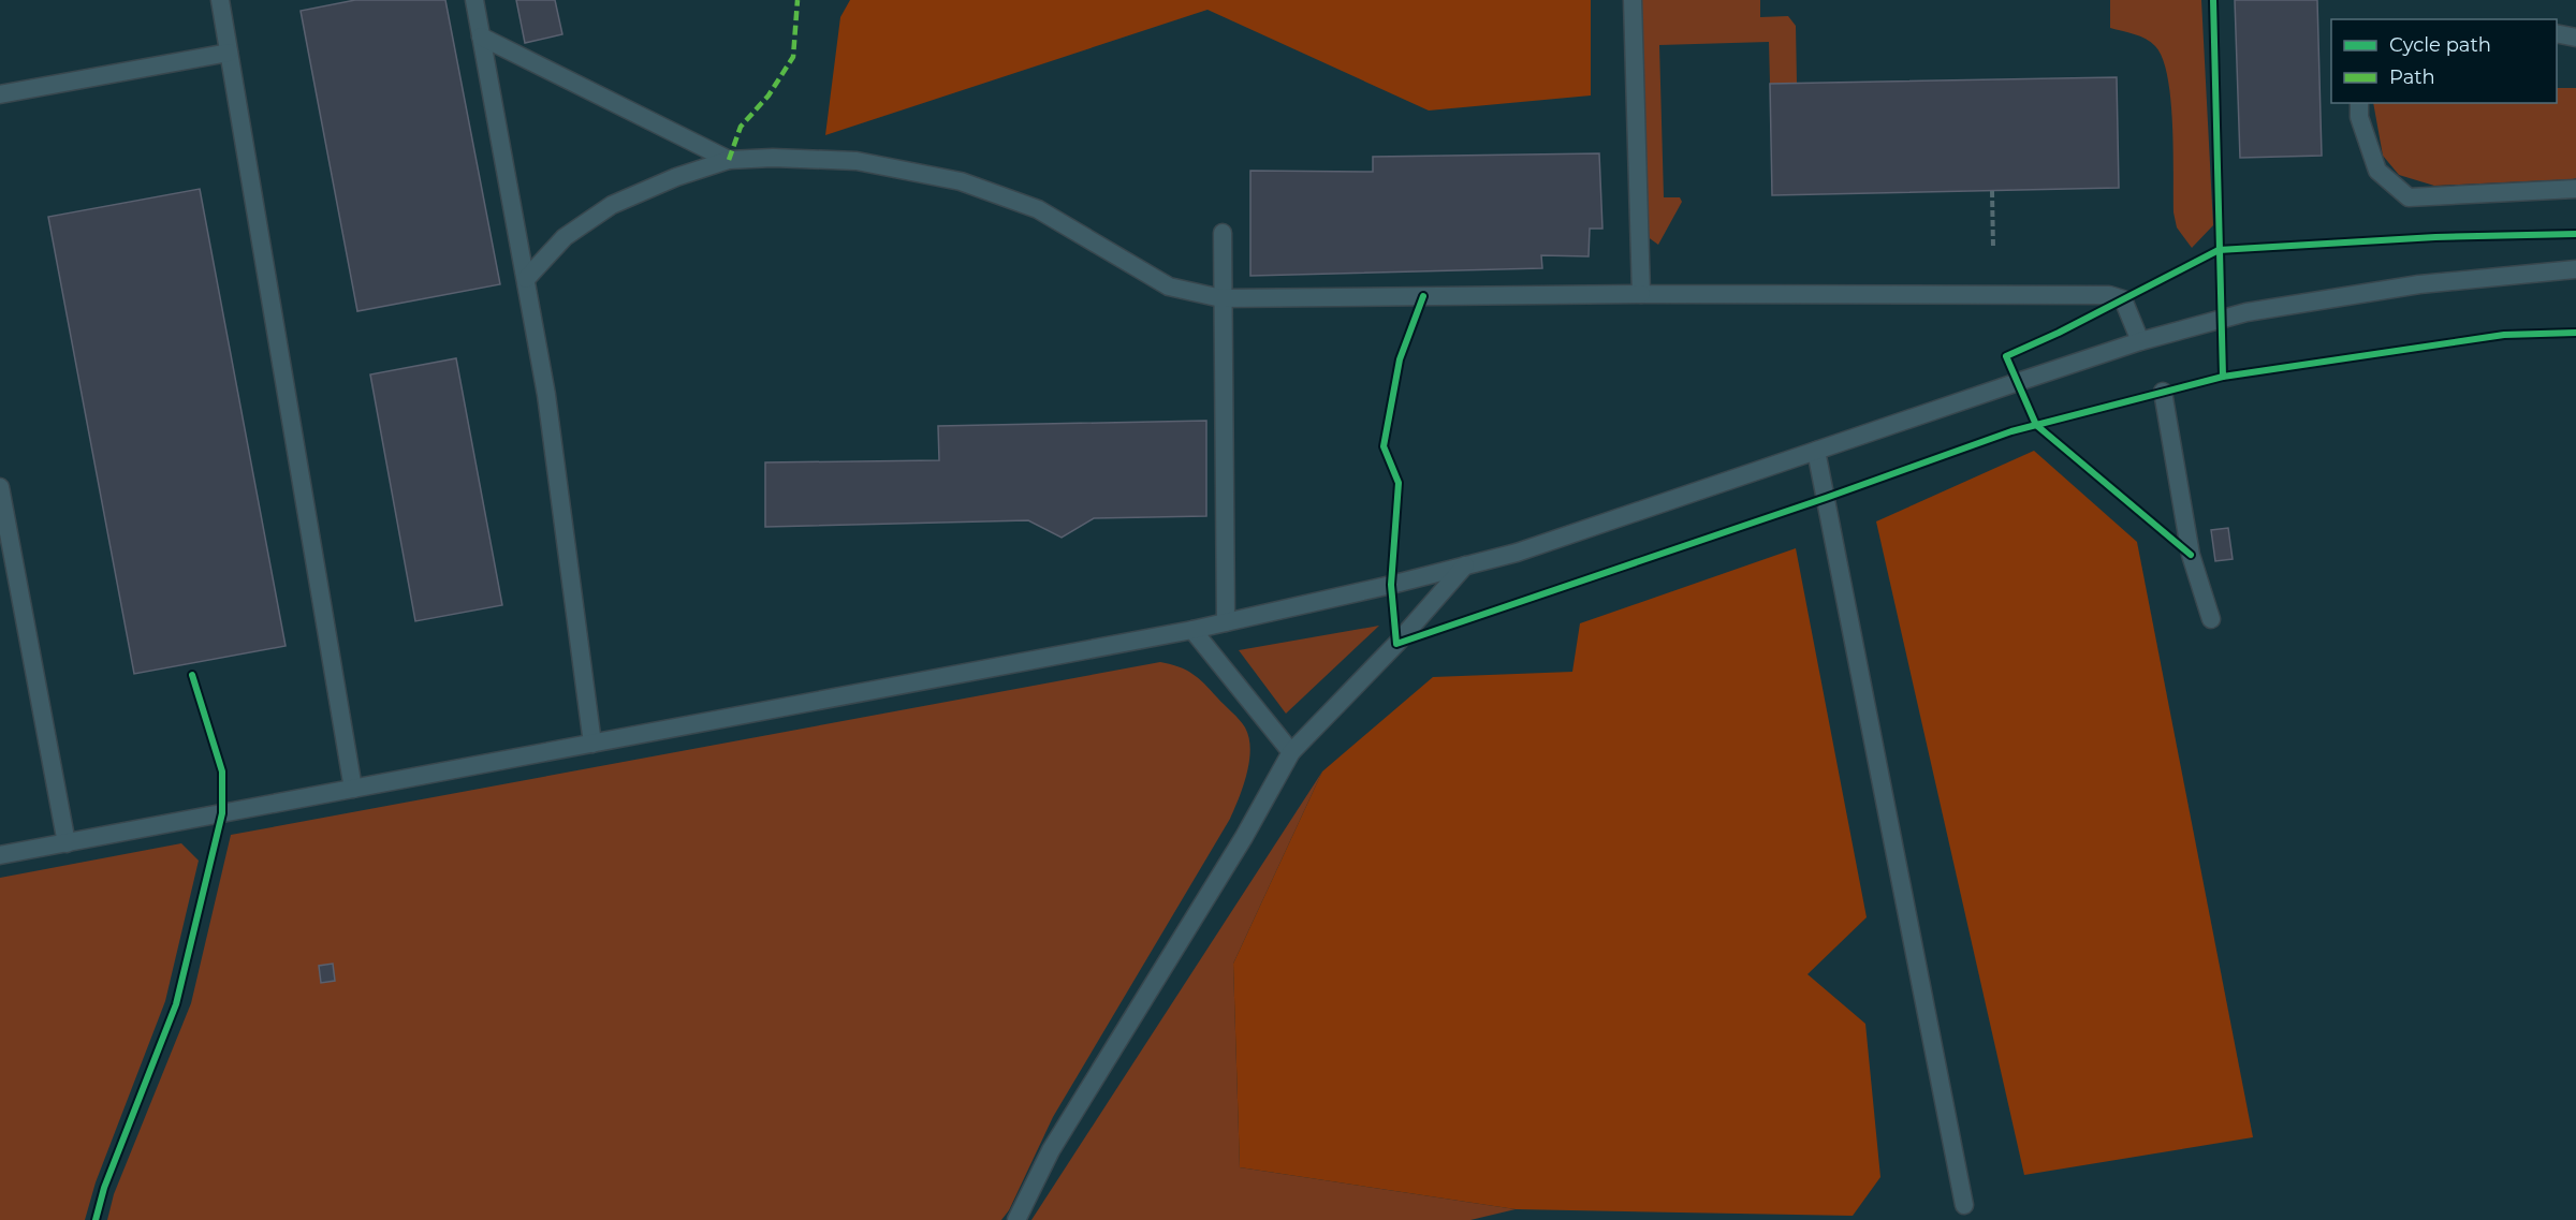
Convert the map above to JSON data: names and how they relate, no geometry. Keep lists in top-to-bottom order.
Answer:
{
  "legend": ["Cycle path", "Path"]
}
